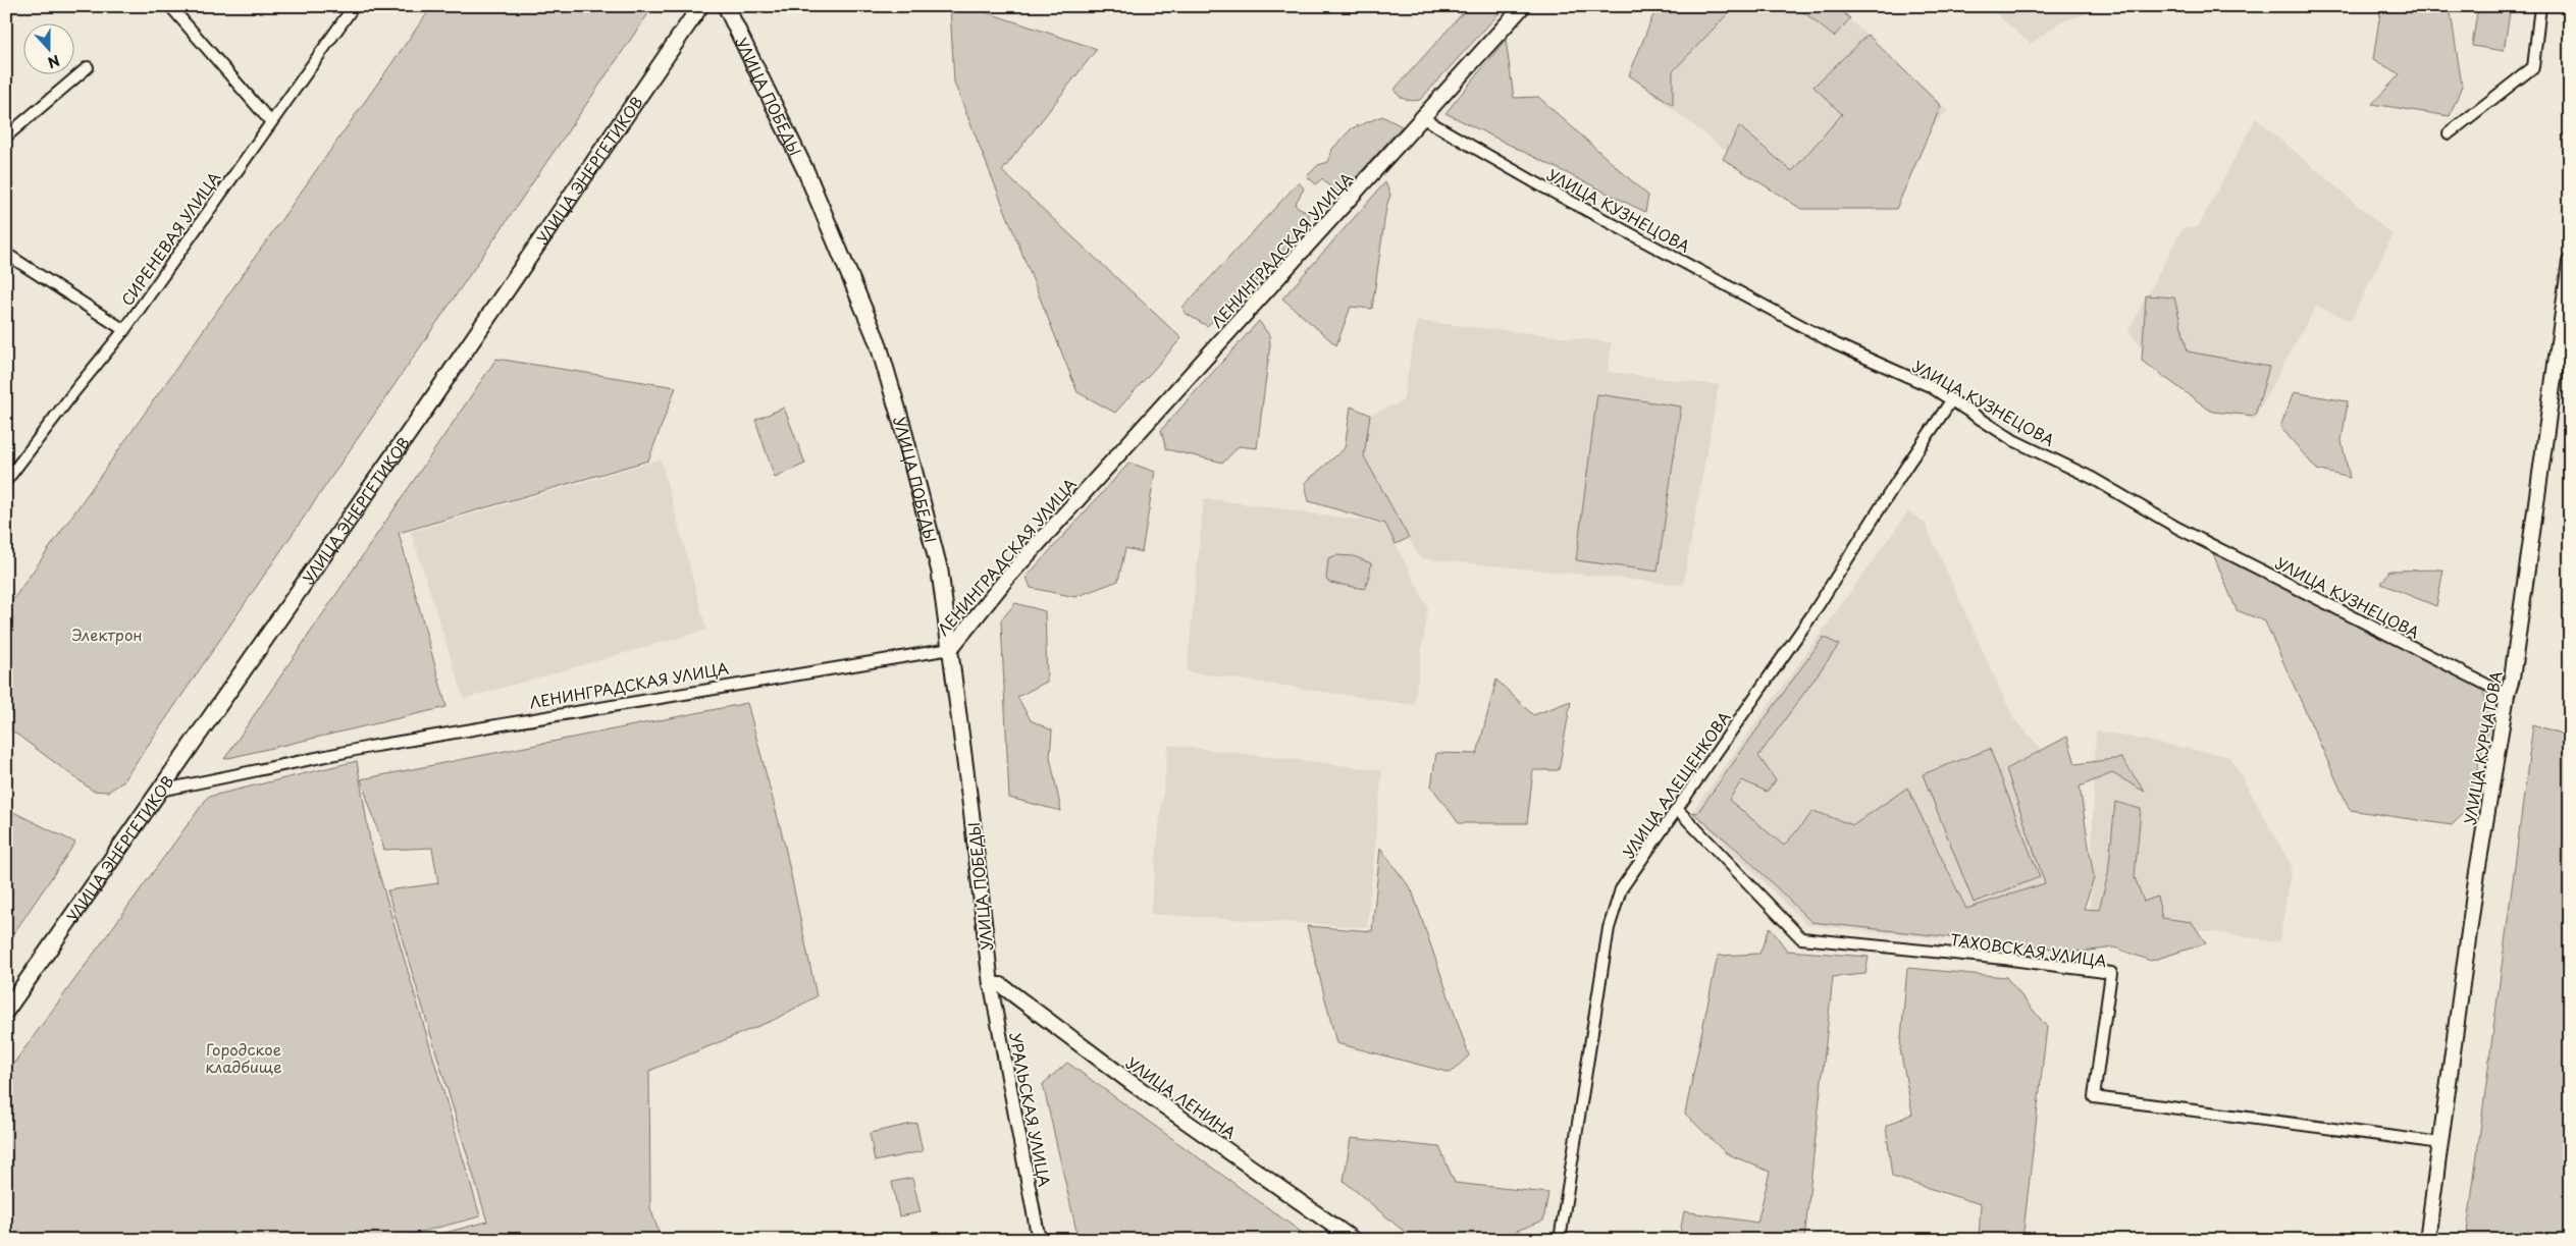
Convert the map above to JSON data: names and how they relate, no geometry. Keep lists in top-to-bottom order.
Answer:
{
  "streets": {
    "main road": [
      "УЛИЦА ПОБЕДЫ",
      "УЛИЦА ЭНЕРГЕТИКОВ",
      "ЛЕНИНГРАДСКАЯ УЛИЦА",
      "УЛИЦА КУРЧАТОВА",
      "УЛИЦА ЛЕНИНА"
    ],
    "street": [
      "УЛИЦА КУЗНЕЦОВА",
      "СИРЕНЕВАЯ УЛИЦА",
      "УЛИЦА АЛЕЩЕНКОВА",
      "ТАХОВСКАЯ УЛИЦА",
      "УРАЛЬСКАЯ УЛИЦА"
    ]
  },
  "crossings": [
    ["УЛИЦА ПОБЕДЫ", "ЛЕНИНГРАДСКАЯ УЛИЦА"],
    ["УЛИЦА ПОБЕДЫ", "УЛИЦА ЛЕНИНА"],
    ["УЛИЦА ПОБЕДЫ", "УРАЛЬСКАЯ УЛИЦА"],
    ["УЛИЦА ЭНЕРГЕТИКОВ", "ЛЕНИНГРАДСКАЯ УЛИЦА"],
    ["УЛИЦА КУЗНЕЦОВА", "ЛЕНИНГРАДСКАЯ УЛИЦА"],
    ["УЛИЦА КУЗНЕЦОВА", "УЛИЦА КУРЧАТОВА"],
    ["УЛИЦА КУЗНЕЦОВА", "УЛИЦА АЛЕЩЕНКОВА"],
    ["УЛИЦА КУРЧАТОВА", "ТАХОВСКАЯ УЛИЦА"],
    ["УЛИЦА АЛЕЩЕНКОВА", "ТАХОВСКАЯ УЛИЦА"],
    ["УЛИЦА ЛЕНИНА", "УРАЛЬСКАЯ УЛИЦА"]
  ],
  "parks": ["Электрон", "Городское кладбище"],
  "north": "bottom"
}
